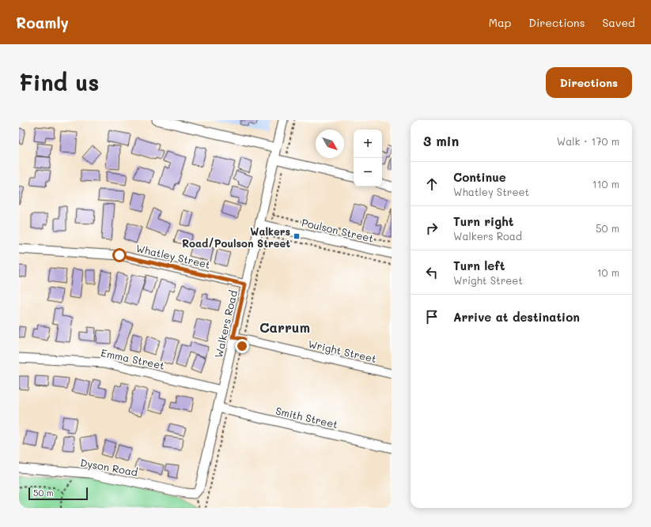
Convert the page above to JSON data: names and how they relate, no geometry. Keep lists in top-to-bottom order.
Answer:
{
  "streets": {
    "street": [
      "Poulson Street",
      "Whatley Street",
      "Walkers Road",
      "Wright Street",
      "Emma Street",
      "Smith Street",
      "Dyson Road"
    ]
  },
  "crossings": [
    ["Poulson Street", "Walkers Road"],
    ["Whatley Street", "Walkers Road"],
    ["Walkers Road", "Wright Street"],
    ["Walkers Road", "Emma Street"],
    ["Walkers Road", "Smith Street"],
    ["Walkers Road", "Dyson Road"]
  ],
  "districts": ["Carrum"],
  "places": {
    "transit": ["Walkers Road/Poulson Street"]
  },
  "scale_bar": "50 m",
  "north": "bottom right",
  "page": {
    "header": "Roamly",
    "nav": ["Map", "Directions", "Saved"],
    "buttons": "Directions",
    "title": "Find us",
    "heading": ["3 min", "Walk · 170 m"],
    "map_buttons": ["+", "−"],
    "list": [
      ["Continue", "Whatley Street", "110 m"],
      ["Turn right", "Walkers Road", "50 m"],
      ["Turn left", "Wright Street", "10 m"],
      "Arrive at destination"
    ],
    "scale": "50 m"
  }
}
